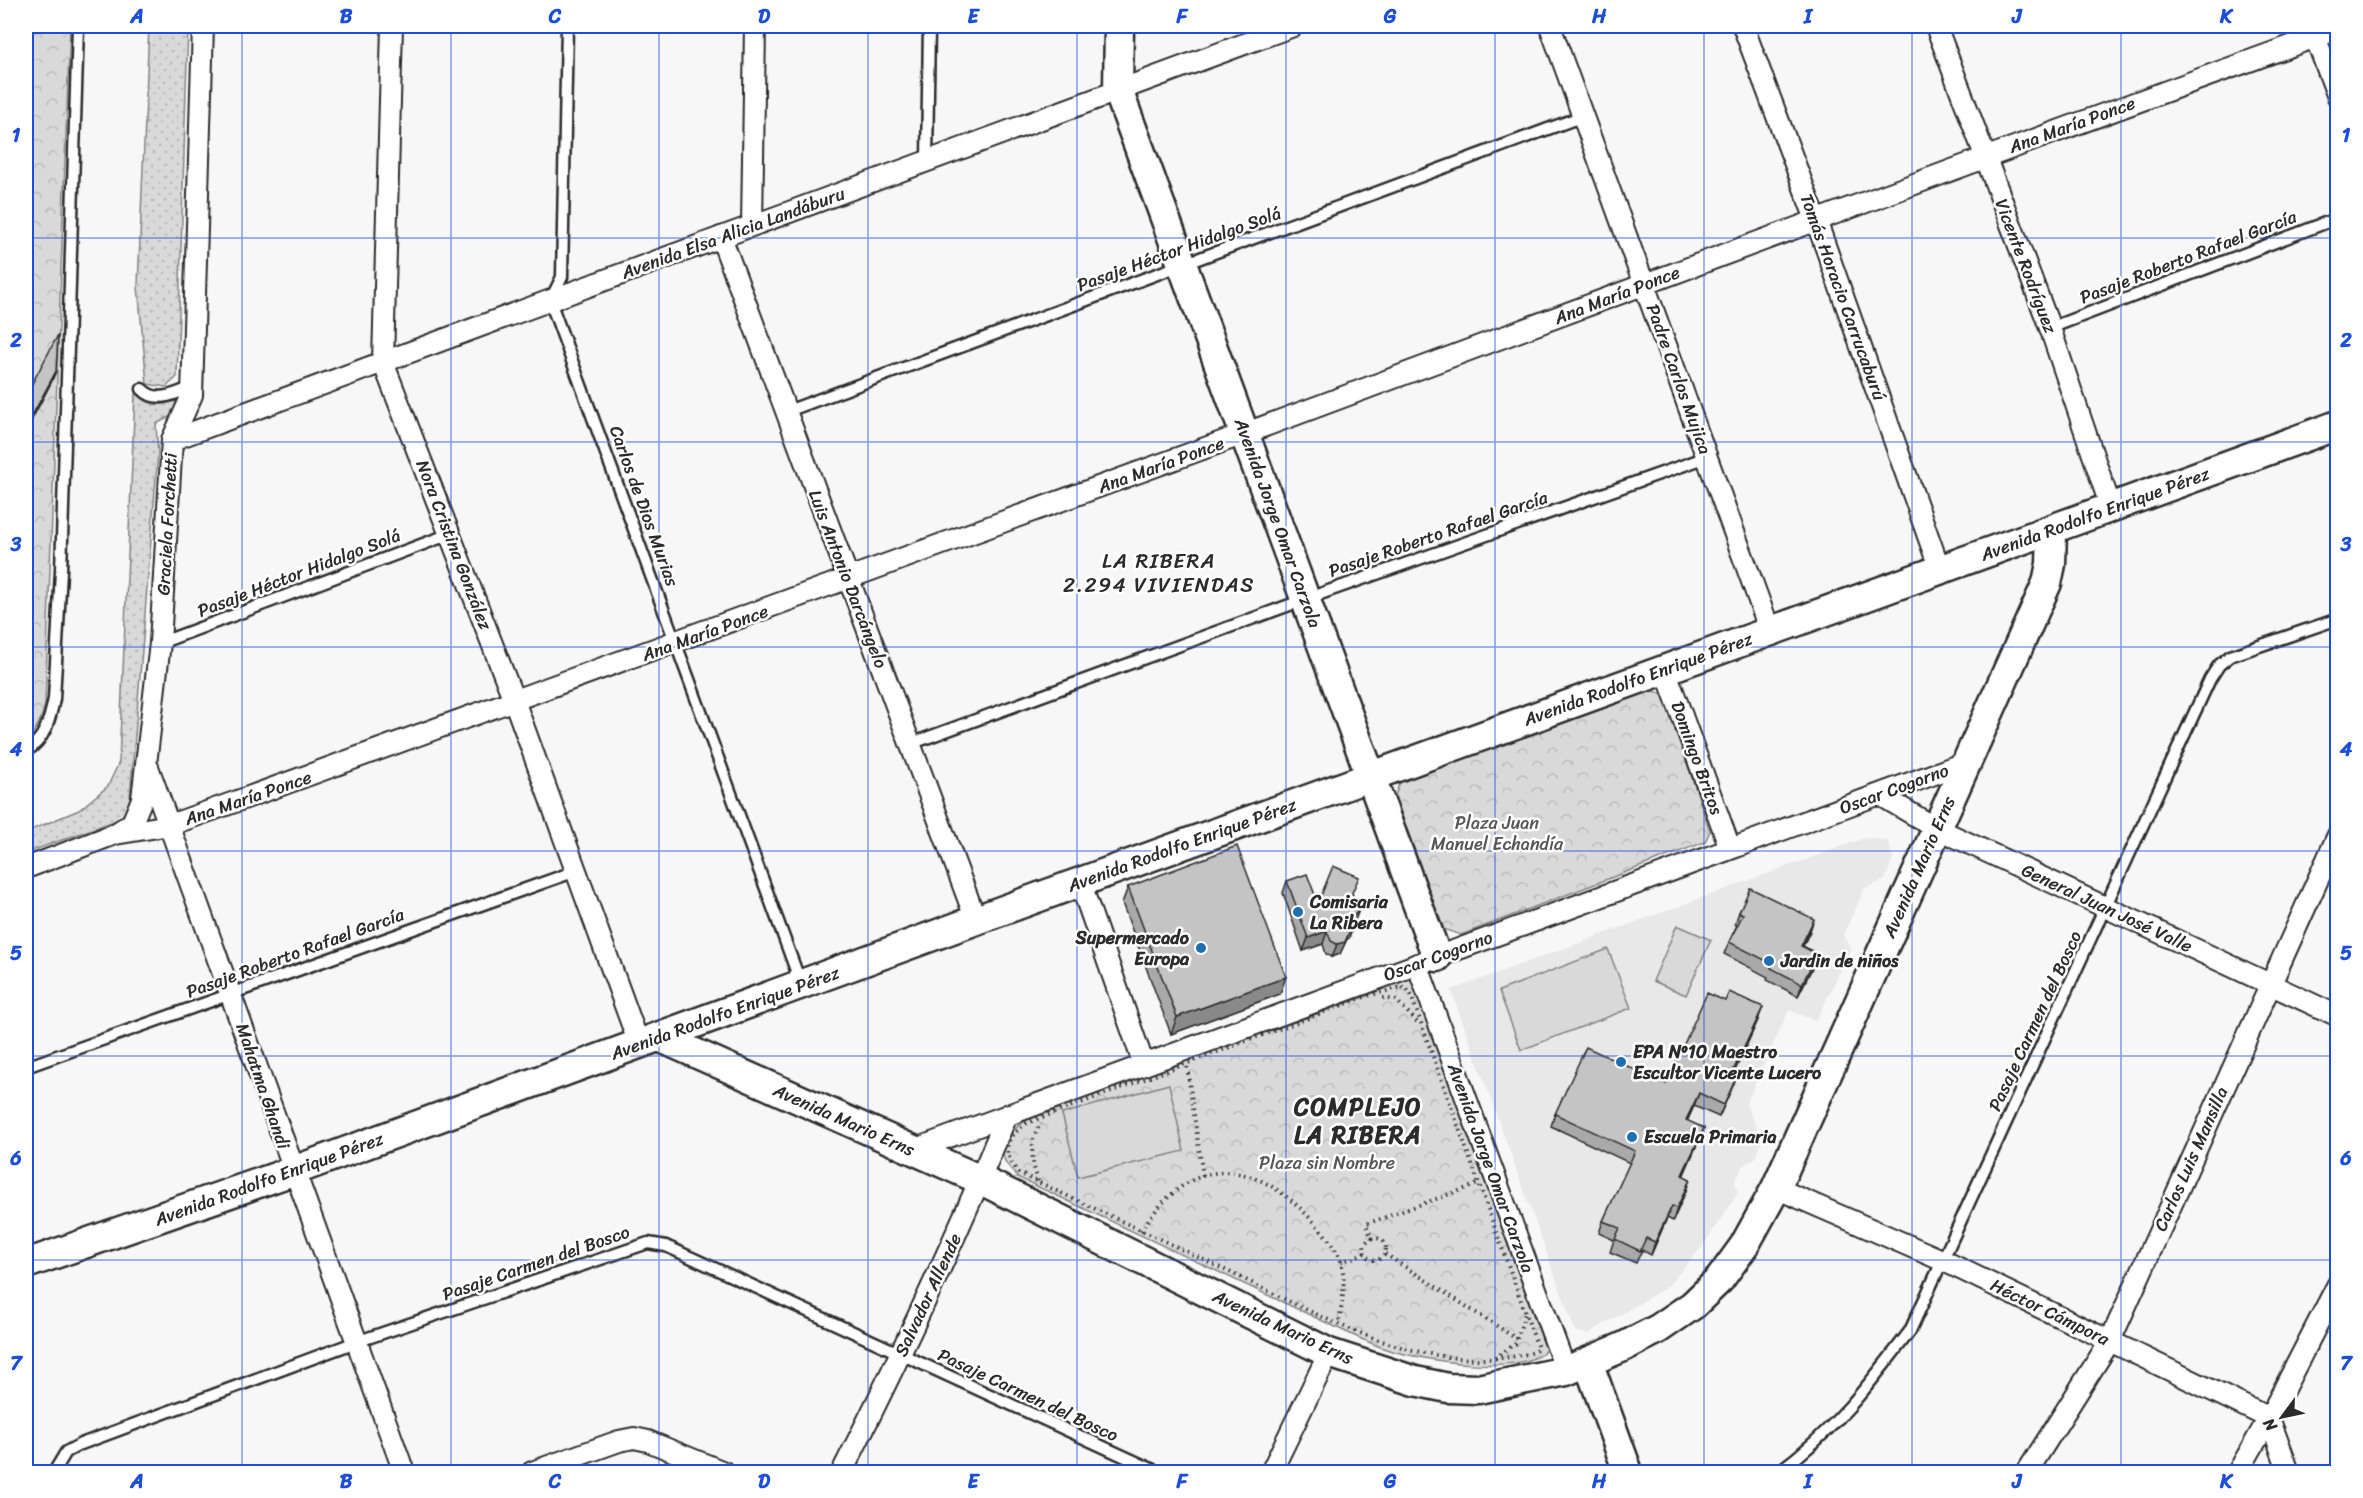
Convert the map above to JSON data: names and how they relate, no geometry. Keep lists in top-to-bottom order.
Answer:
{
  "streets": {
    "street": [
      "Ana María Ponce",
      "Avenida Elsa Alicia Landáburu",
      "Vicente Rodríguez",
      "Tomás Horacio Carrucaburú",
      "Padre Carlos Mujica",
      "Avenida Rodolfo Enrique Pérez",
      "Avenida Jorge Omar Carzola",
      "Graciela Forchetti",
      "Nora Cristina González",
      "Luis Antonio Darcángelo",
      "Domingo Britos",
      "Oscar Cogorno",
      "Avenida Mario Erns",
      "General Juan José Valle",
      "Mahatma Ghandi",
      "Carlos Luis Mansilla",
      "Salvador Allende",
      "Héctor Cámpora"
    ],
    "lane": [
      "Pasaje Héctor Hidalgo Solá",
      "Pasaje Roberto Rafael García",
      "Carlos de Dios Murias",
      "Pasaje Carmen del Bosco"
    ]
  },
  "crossings": [
    ["Ana María Ponce", "Vicente Rodríguez"],
    ["Ana María Ponce", "Tomás Horacio Carrucaburú"],
    ["Ana María Ponce", "Padre Carlos Mujica"],
    ["Ana María Ponce", "Carlos de Dios Murias"],
    ["Ana María Ponce", "Avenida Jorge Omar Carzola"],
    ["Ana María Ponce", "Graciela Forchetti"],
    ["Ana María Ponce", "Nora Cristina González"],
    ["Ana María Ponce", "Luis Antonio Darcángelo"],
    ["Ana María Ponce", "Mahatma Ghandi"],
    ["Avenida Elsa Alicia Landáburu", "Carlos de Dios Murias"],
    ["Avenida Elsa Alicia Landáburu", "Avenida Jorge Omar Carzola"],
    ["Avenida Elsa Alicia Landáburu", "Graciela Forchetti"],
    ["Avenida Elsa Alicia Landáburu", "Nora Cristina González"],
    ["Avenida Elsa Alicia Landáburu", "Luis Antonio Darcángelo"],
    ["Pasaje Héctor Hidalgo Solá", "Padre Carlos Mujica"],
    ["Pasaje Héctor Hidalgo Solá", "Avenida Jorge Omar Carzola"],
    ["Pasaje Héctor Hidalgo Solá", "Graciela Forchetti"],
    ["Pasaje Héctor Hidalgo Solá", "Nora Cristina González"],
    ["Pasaje Héctor Hidalgo Solá", "Luis Antonio Darcángelo"],
    ["Pasaje Roberto Rafael García", "Vicente Rodríguez"],
    ["Pasaje Roberto Rafael García", "Padre Carlos Mujica"],
    ["Pasaje Roberto Rafael García", "Avenida Jorge Omar Carzola"],
    ["Pasaje Roberto Rafael García", "Nora Cristina González"],
    ["Pasaje Roberto Rafael García", "Luis Antonio Darcángelo"],
    ["Pasaje Roberto Rafael García", "Mahatma Ghandi"],
    ["Vicente Rodríguez", "Avenida Rodolfo Enrique Pérez"],
    ["Tomás Horacio Carrucaburú", "Avenida Rodolfo Enrique Pérez"],
    ["Padre Carlos Mujica", "Avenida Rodolfo Enrique Pérez"],
    ["Carlos de Dios Murias", "Avenida Rodolfo Enrique Pérez"],
    ["Avenida Rodolfo Enrique Pérez", "Avenida Jorge Omar Carzola"],
    ["Avenida Rodolfo Enrique Pérez", "Nora Cristina González"],
    ["Avenida Rodolfo Enrique Pérez", "Luis Antonio Darcángelo"],
    ["Avenida Rodolfo Enrique Pérez", "Domingo Britos"],
    ["Avenida Rodolfo Enrique Pérez", "Avenida Mario Erns"],
    ["Avenida Rodolfo Enrique Pérez", "Mahatma Ghandi"],
    ["Avenida Jorge Omar Carzola", "Oscar Cogorno"],
    ["Avenida Jorge Omar Carzola", "Avenida Mario Erns"],
    ["Graciela Forchetti", "Mahatma Ghandi"],
    ["Nora Cristina González", "Avenida Mario Erns"],
    ["Domingo Britos", "Oscar Cogorno"],
    ["Oscar Cogorno", "Avenida Mario Erns"],
    ["Oscar Cogorno", "General Juan José Valle"],
    ["Oscar Cogorno", "Salvador Allende"],
    ["Avenida Mario Erns", "General Juan José Valle"],
    ["Avenida Mario Erns", "Salvador Allende"],
    ["Avenida Mario Erns", "Héctor Cámpora"],
    ["General Juan José Valle", "Pasaje Carmen del Bosco"],
    ["General Juan José Valle", "Carlos Luis Mansilla"],
    ["Pasaje Carmen del Bosco", "Mahatma Ghandi"],
    ["Pasaje Carmen del Bosco", "Salvador Allende"],
    ["Pasaje Carmen del Bosco", "Héctor Cámpora"],
    ["Carlos Luis Mansilla", "Héctor Cámpora"]
  ],
  "districts": ["LA RIBERA 2.294 VIVIENDAS", "COMPLEJO LA RIBERA"],
  "parks": ["Plaza Juan Manuel Echandía", "Plaza sin Nombre"],
  "places": [
    "Comisaria La Ribera",
    "Supermercado Europa",
    "Jardin de niños",
    "EPA Nº10 Maestro Escultor Vicente Lucero",
    "Escuela Primaria"
  ],
  "north": "bottom left",
  "grid": {
    "columns": [
      "A",
      "B",
      "C",
      "D",
      "E",
      "F",
      "G",
      "H",
      "I",
      "J",
      "K"
    ],
    "rows": [
      "1",
      "2",
      "3",
      "4",
      "5",
      "6",
      "7"
    ]
  }
}
